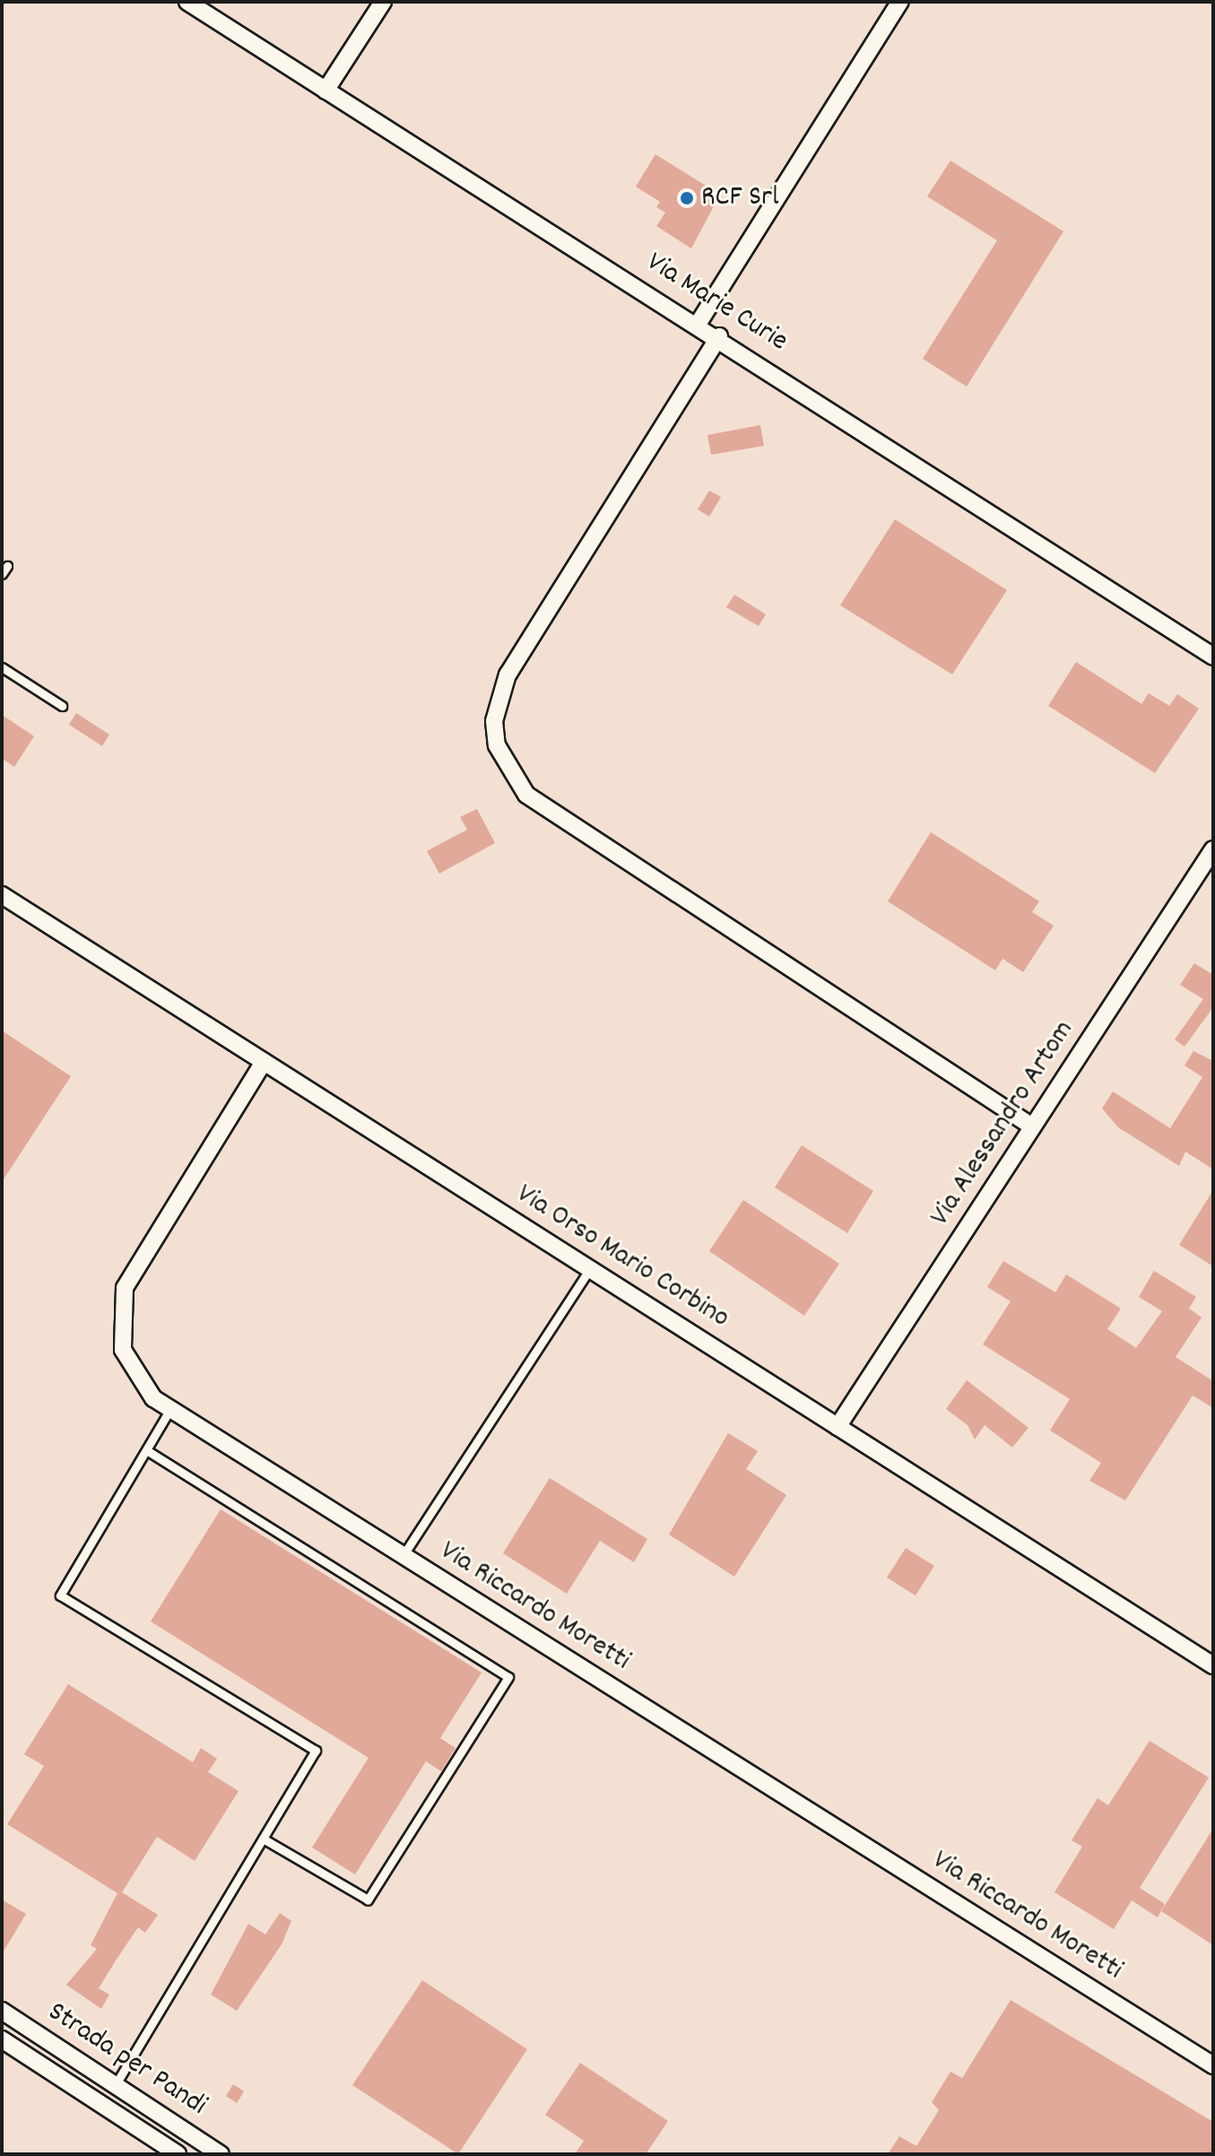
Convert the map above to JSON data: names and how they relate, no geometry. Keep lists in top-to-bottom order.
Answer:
{
  "streets": {
    "street": [
      "Via Marie Curie",
      "Via Alessandro Artom",
      "Via Orso Mario Corbino",
      "Via Riccardo Moretti",
      "Strada per Pandi"
    ]
  },
  "crossings": [
    ["Via Alessandro Artom", "Via Orso Mario Corbino"],
    ["Via Orso Mario Corbino", "Via Riccardo Moretti"]
  ],
  "places": ["RCF Srl"]
}
